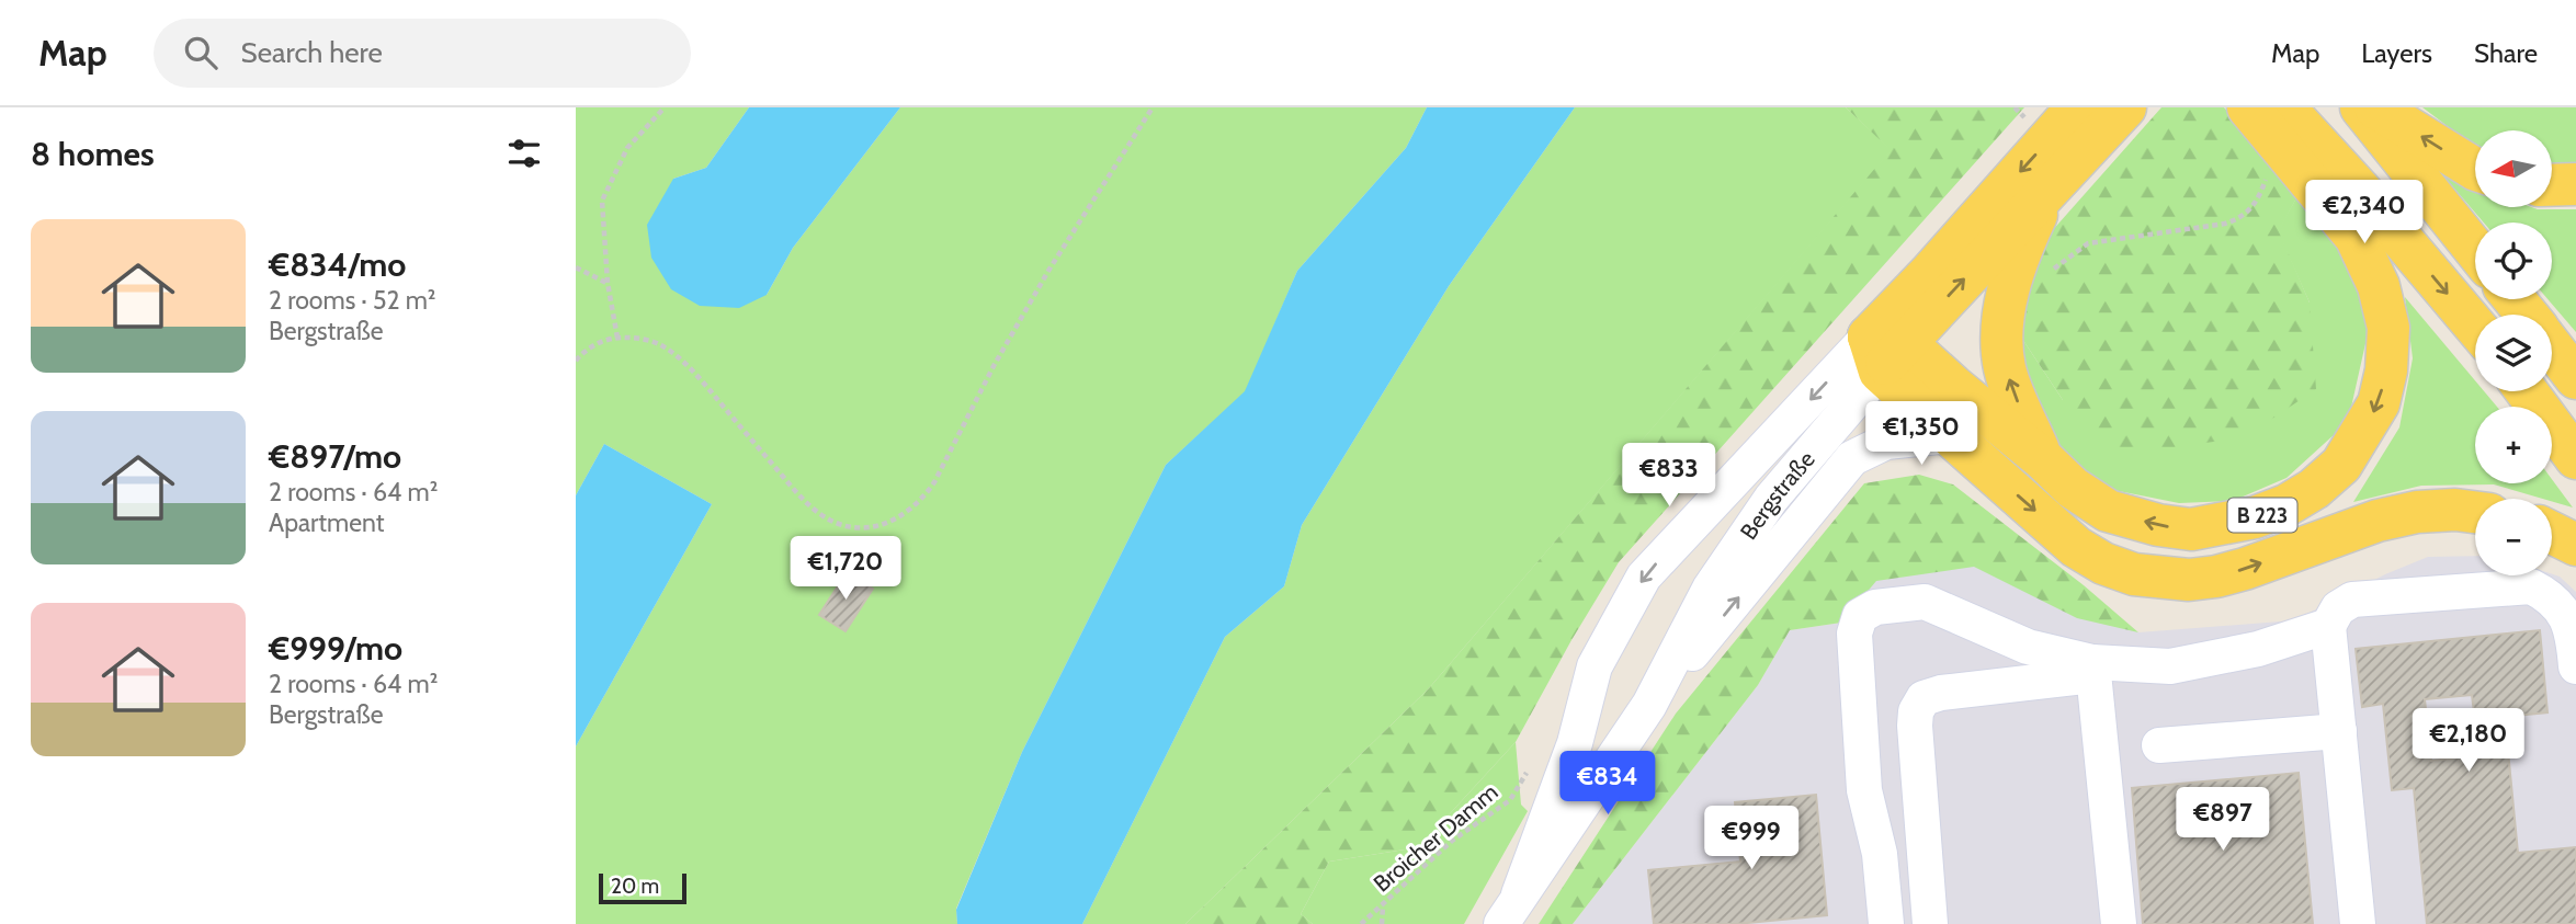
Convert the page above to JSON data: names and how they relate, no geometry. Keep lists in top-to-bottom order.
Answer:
{
  "streets": {
    "main road": ["Bergstraße", "B 223"],
    "path": ["Broicher Damm"]
  },
  "crossings": [
    ["Bergstraße", "B 223"]
  ],
  "scale_bar": "20 m",
  "north": "left",
  "page": {
    "header": "Map",
    "search": "Search here",
    "nav": ["Map", "Layers", "Share"],
    "heading": "8 homes",
    "map_buttons": ["+", "−"],
    "price": [
      "€2,340",
      "€1,350",
      "€833",
      "€1,720",
      "€2,180",
      "€834",
      "€897",
      "€999"
    ],
    "list": [
      {
        "name": "€834/mo",
        "note": "2 rooms · 52 m² · Bergstraße"
      },
      {
        "name": "€897/mo",
        "note": "2 rooms · 64 m² · Apartment"
      },
      {
        "name": "€999/mo",
        "note": "2 rooms · 64 m² · Bergstraße"
      }
    ],
    "scale": "20 m"
  }
}
